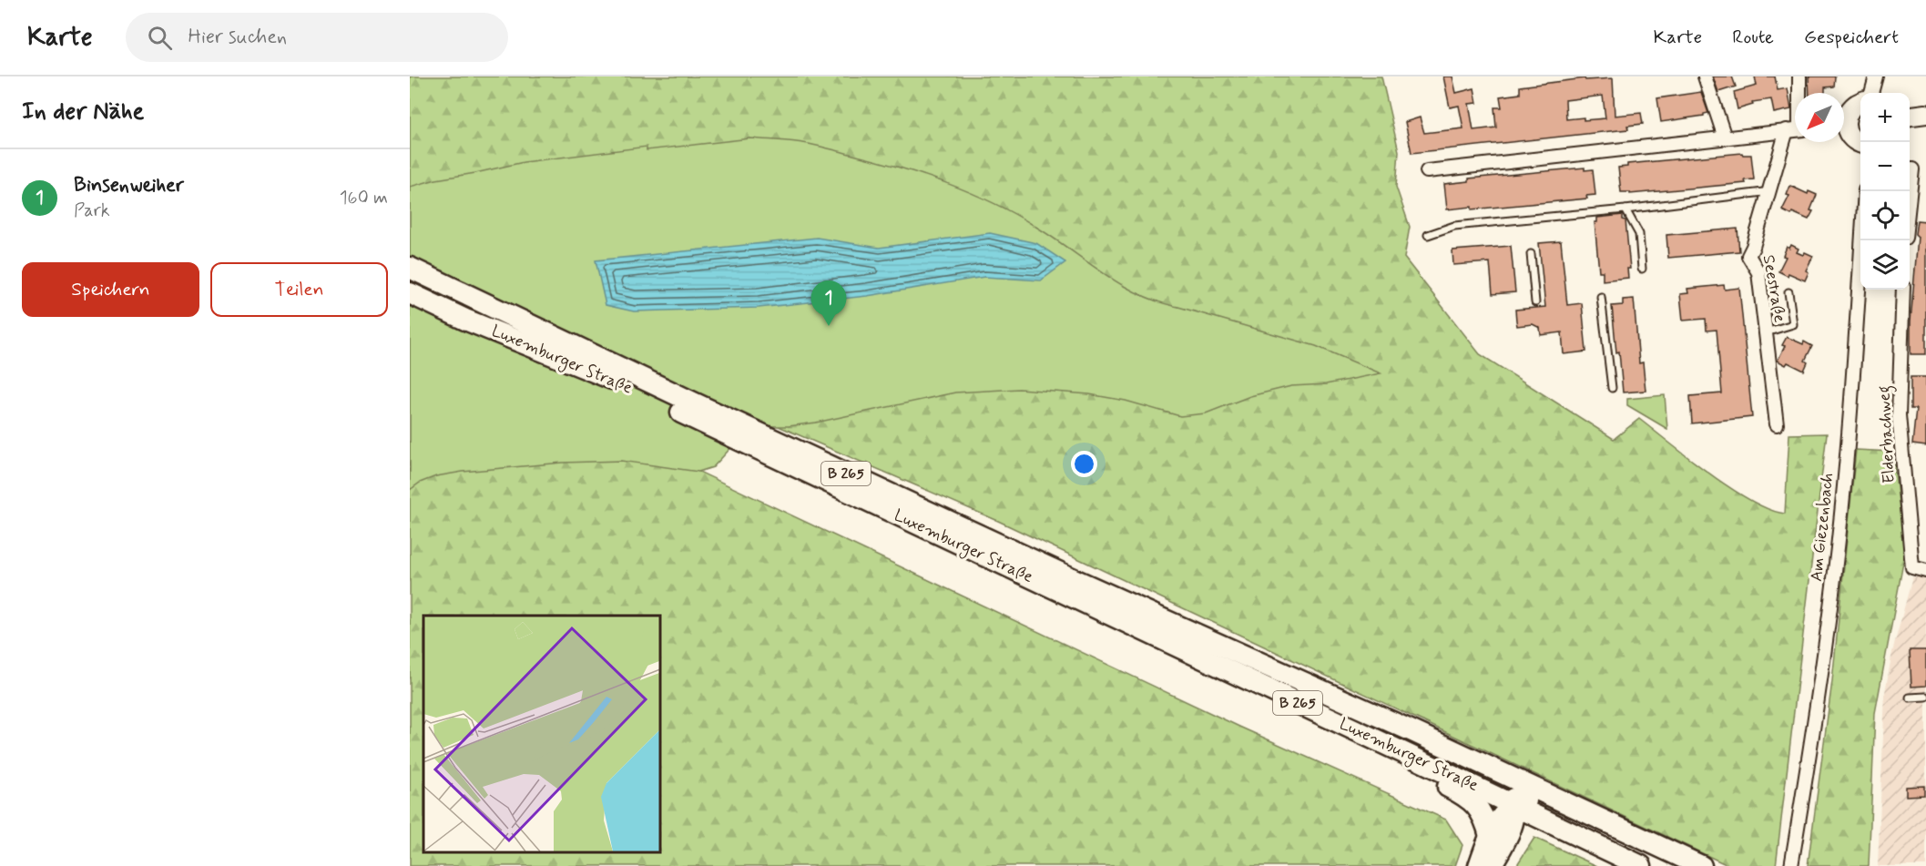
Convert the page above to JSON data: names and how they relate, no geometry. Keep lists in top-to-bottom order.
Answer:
{
  "streets": {
    "main road": ["Luxemburger Straße", "B 265"],
    "street": ["Seestraße", "Elderbachweg", "Am Giezenbach"]
  },
  "crossings": [
    ["Luxemburger Straße", "B 265"]
  ],
  "north": "bottom left",
  "page": {
    "header": "Karte",
    "search": "Hier suchen",
    "nav": ["Karte", "Route", "Gespeichert"],
    "heading": "In der Nähe",
    "map_buttons": ["+", "−"],
    "list": [
      {
        "mark": "1",
        "name": "Binsenweiher",
        "note": "Park",
        "value": "160 m"
      }
    ],
    "buttons": ["Speichern", "Teilen"],
    "pins": "1"
  }
}
